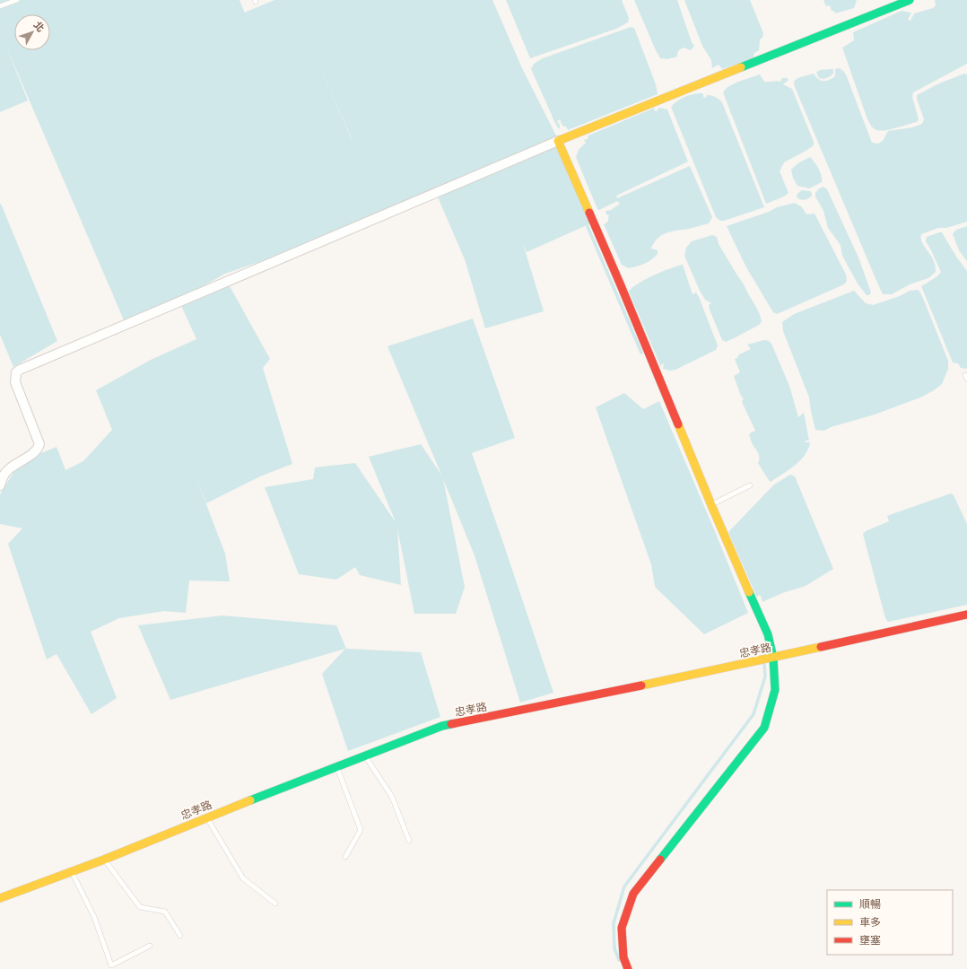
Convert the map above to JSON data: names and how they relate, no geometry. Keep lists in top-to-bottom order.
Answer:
{
  "streets": {
    "street": ["忠孝路"]
  },
  "legend": ["順暢", "車多", "壅塞"],
  "north": "top right"
}
